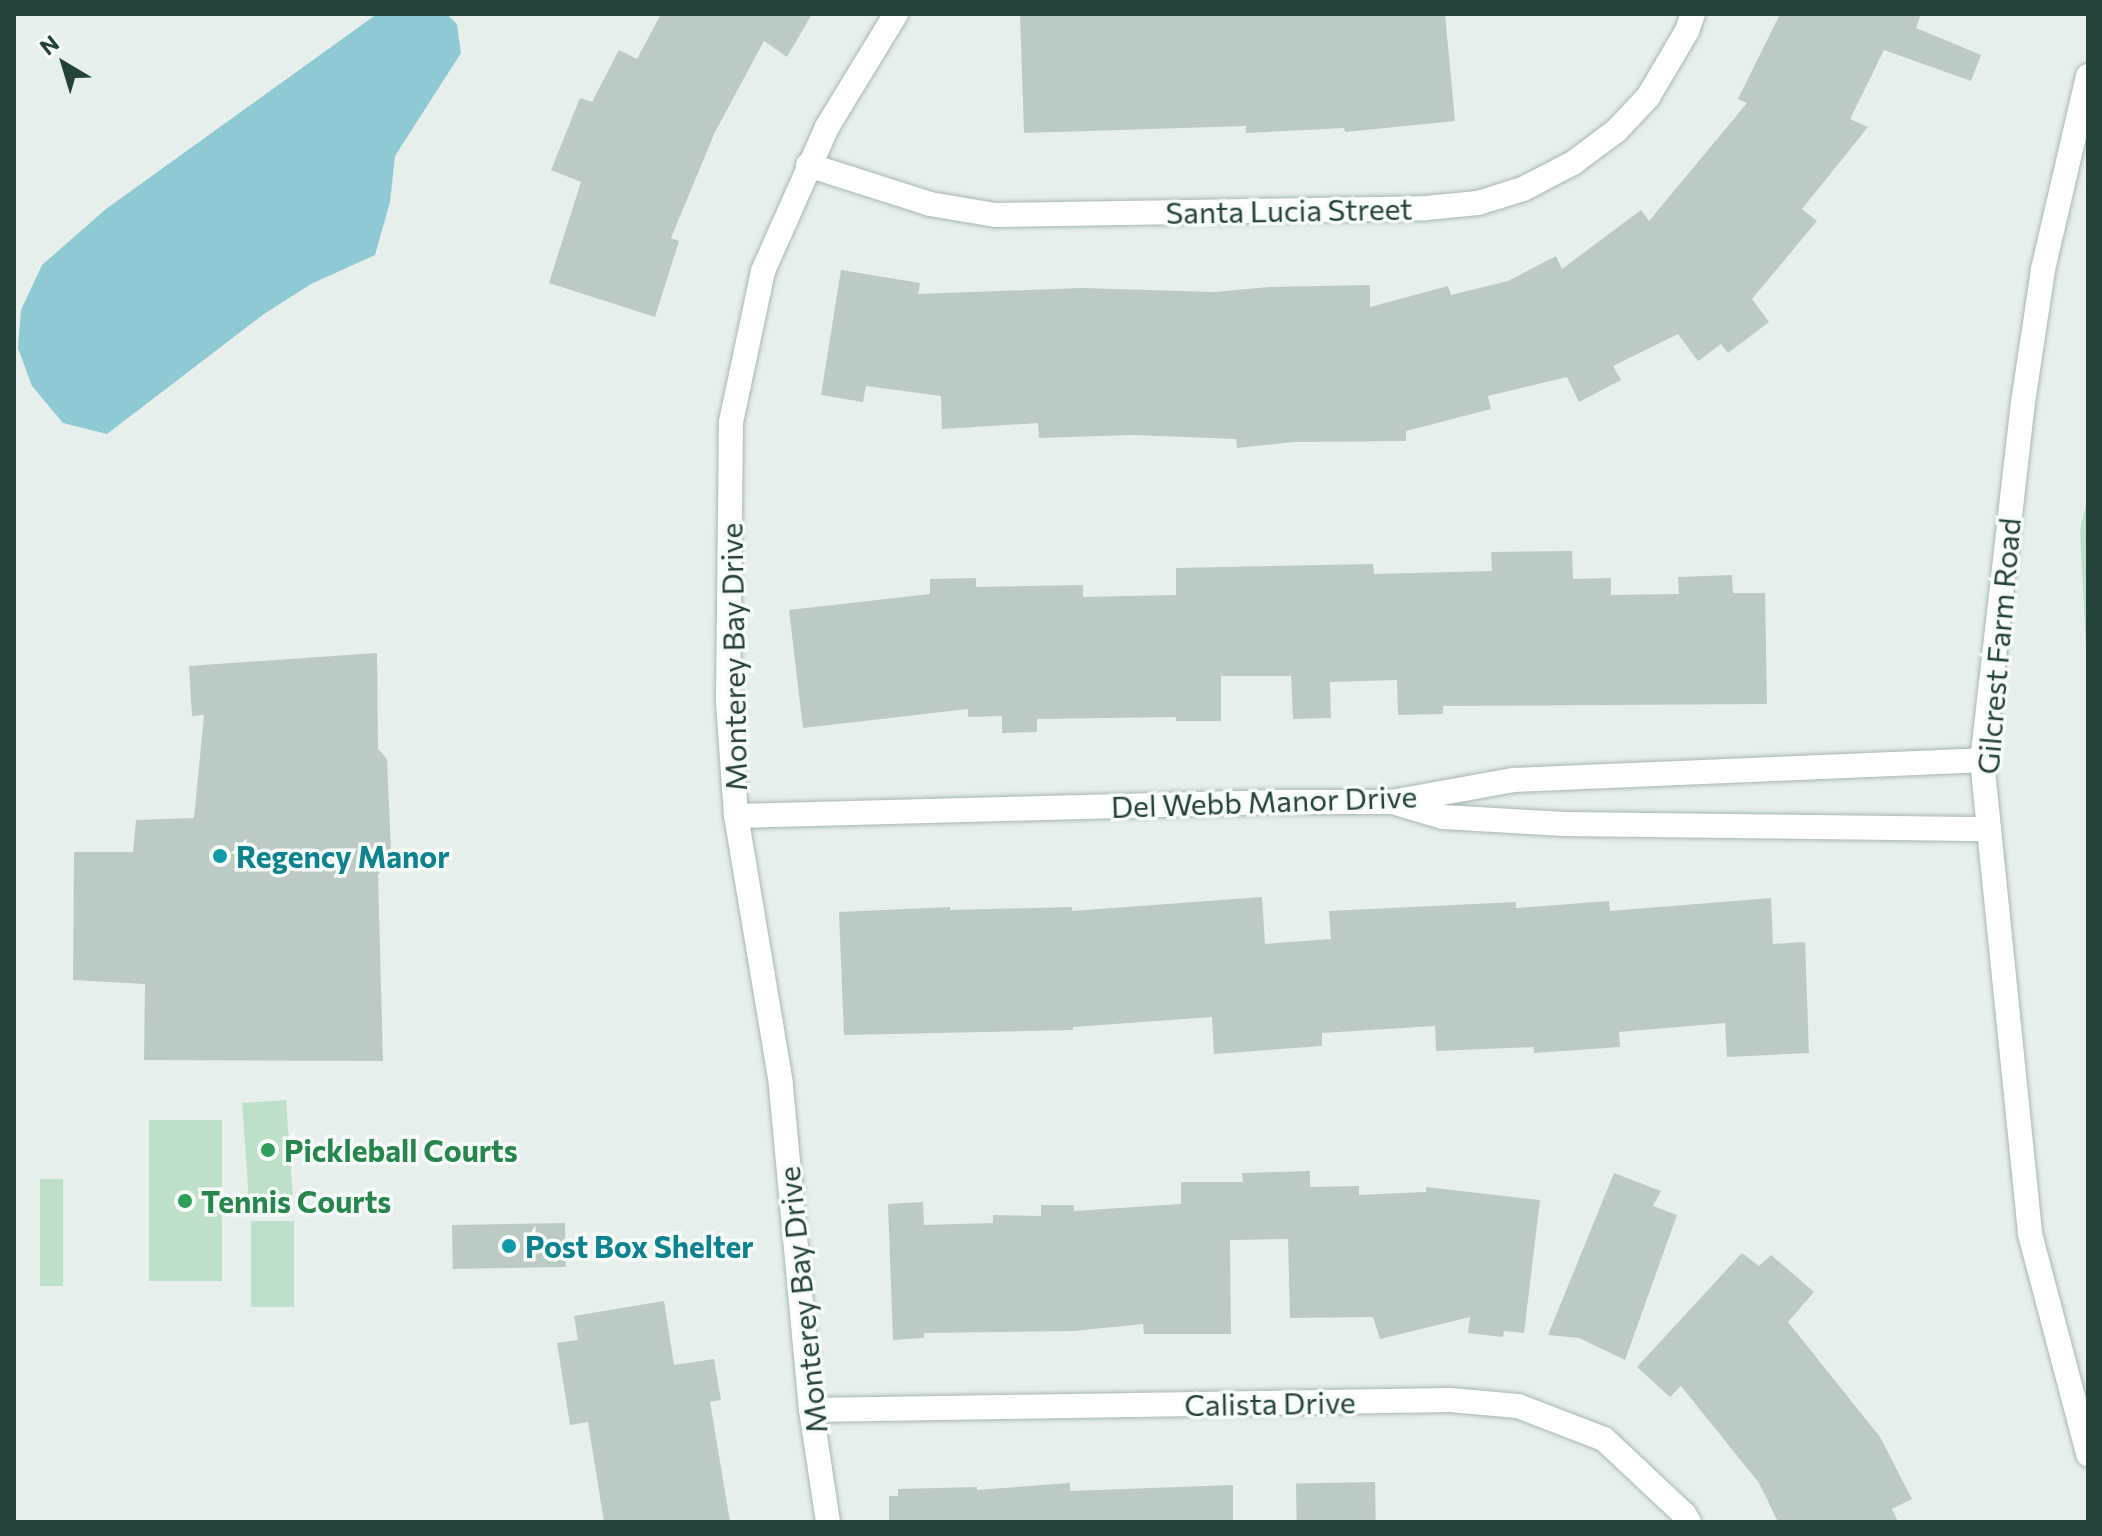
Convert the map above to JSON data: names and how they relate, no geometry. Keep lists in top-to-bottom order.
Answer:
{
  "streets": {
    "street": [
      "Santa Lucia Street",
      "Gilcrest Farm Road",
      "Monterey Bay Drive",
      "Del Webb Manor Drive",
      "Calista Drive"
    ]
  },
  "crossings": [
    ["Santa Lucia Street", "Monterey Bay Drive"],
    ["Gilcrest Farm Road", "Del Webb Manor Drive"],
    ["Monterey Bay Drive", "Del Webb Manor Drive"],
    ["Monterey Bay Drive", "Calista Drive"]
  ],
  "places": [
    "Regency Manor",
    "Pickleball Courts",
    "Tennis Courts",
    "Post Box Shelter"
  ],
  "north": "top left"
}
